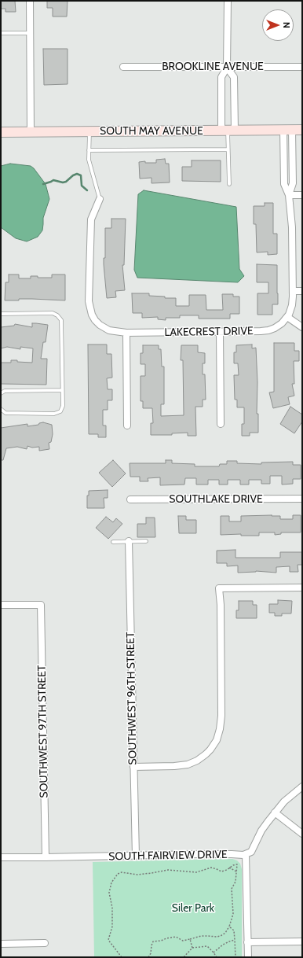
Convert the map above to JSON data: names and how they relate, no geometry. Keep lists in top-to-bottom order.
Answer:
{
  "streets": {
    "main road": ["SOUTH MAY AVENUE"],
    "street": [
      "BROOKLINE AVENUE",
      "LAKECREST DRIVE",
      "SOUTHLAKE DRIVE",
      "SOUTHWEST 96TH STREET",
      "SOUTHWEST 97TH STREET",
      "SOUTH FAIRVIEW DRIVE"
    ]
  },
  "crossings": [
    ["SOUTHWEST 96TH STREET", "SOUTH FAIRVIEW DRIVE"],
    ["SOUTHWEST 97TH STREET", "SOUTH FAIRVIEW DRIVE"]
  ],
  "parks": ["Siler Park"],
  "north": "right"
}
